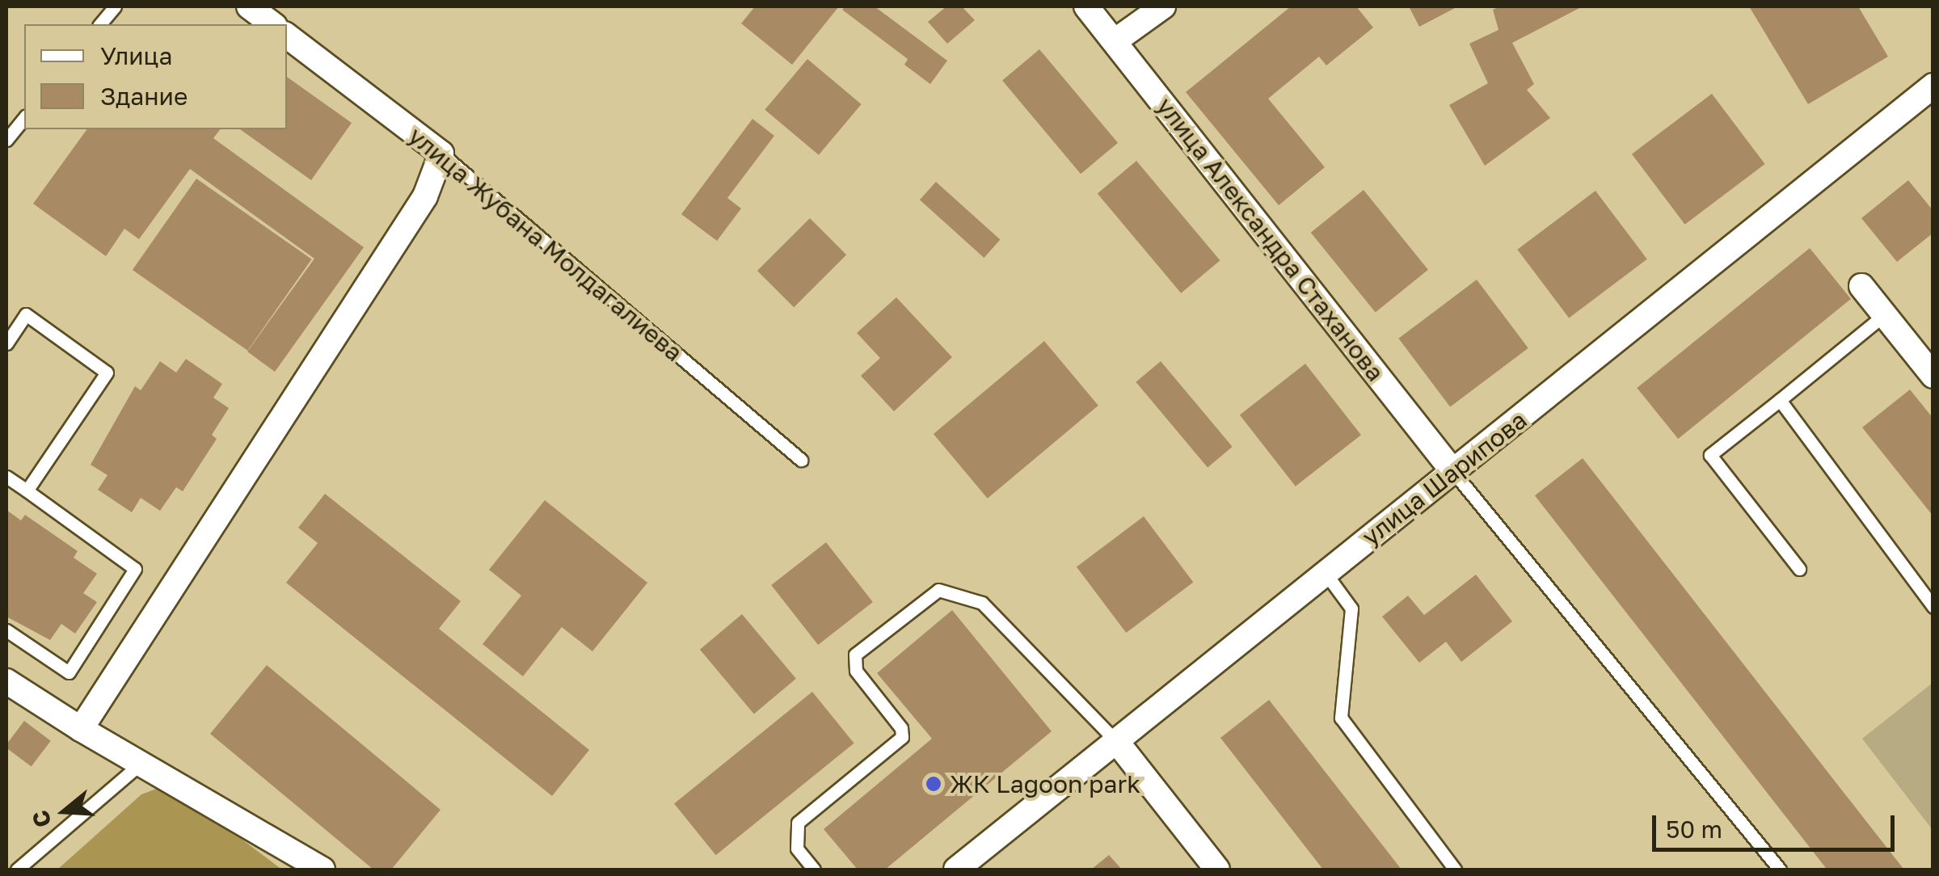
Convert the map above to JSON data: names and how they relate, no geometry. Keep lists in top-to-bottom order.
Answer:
{
  "streets": {
    "street": ["улица Александра Стаханова", "улица Жубана Молдагалиева", "улица Шарипова"]
  },
  "crossings": [
    ["улица Александра Стаханова", "улица Шарипова"]
  ],
  "places": ["ЖК Lagoon park"],
  "legend": ["Улица", "Здание"],
  "scale_bar": "50 m",
  "north": "left"
}
